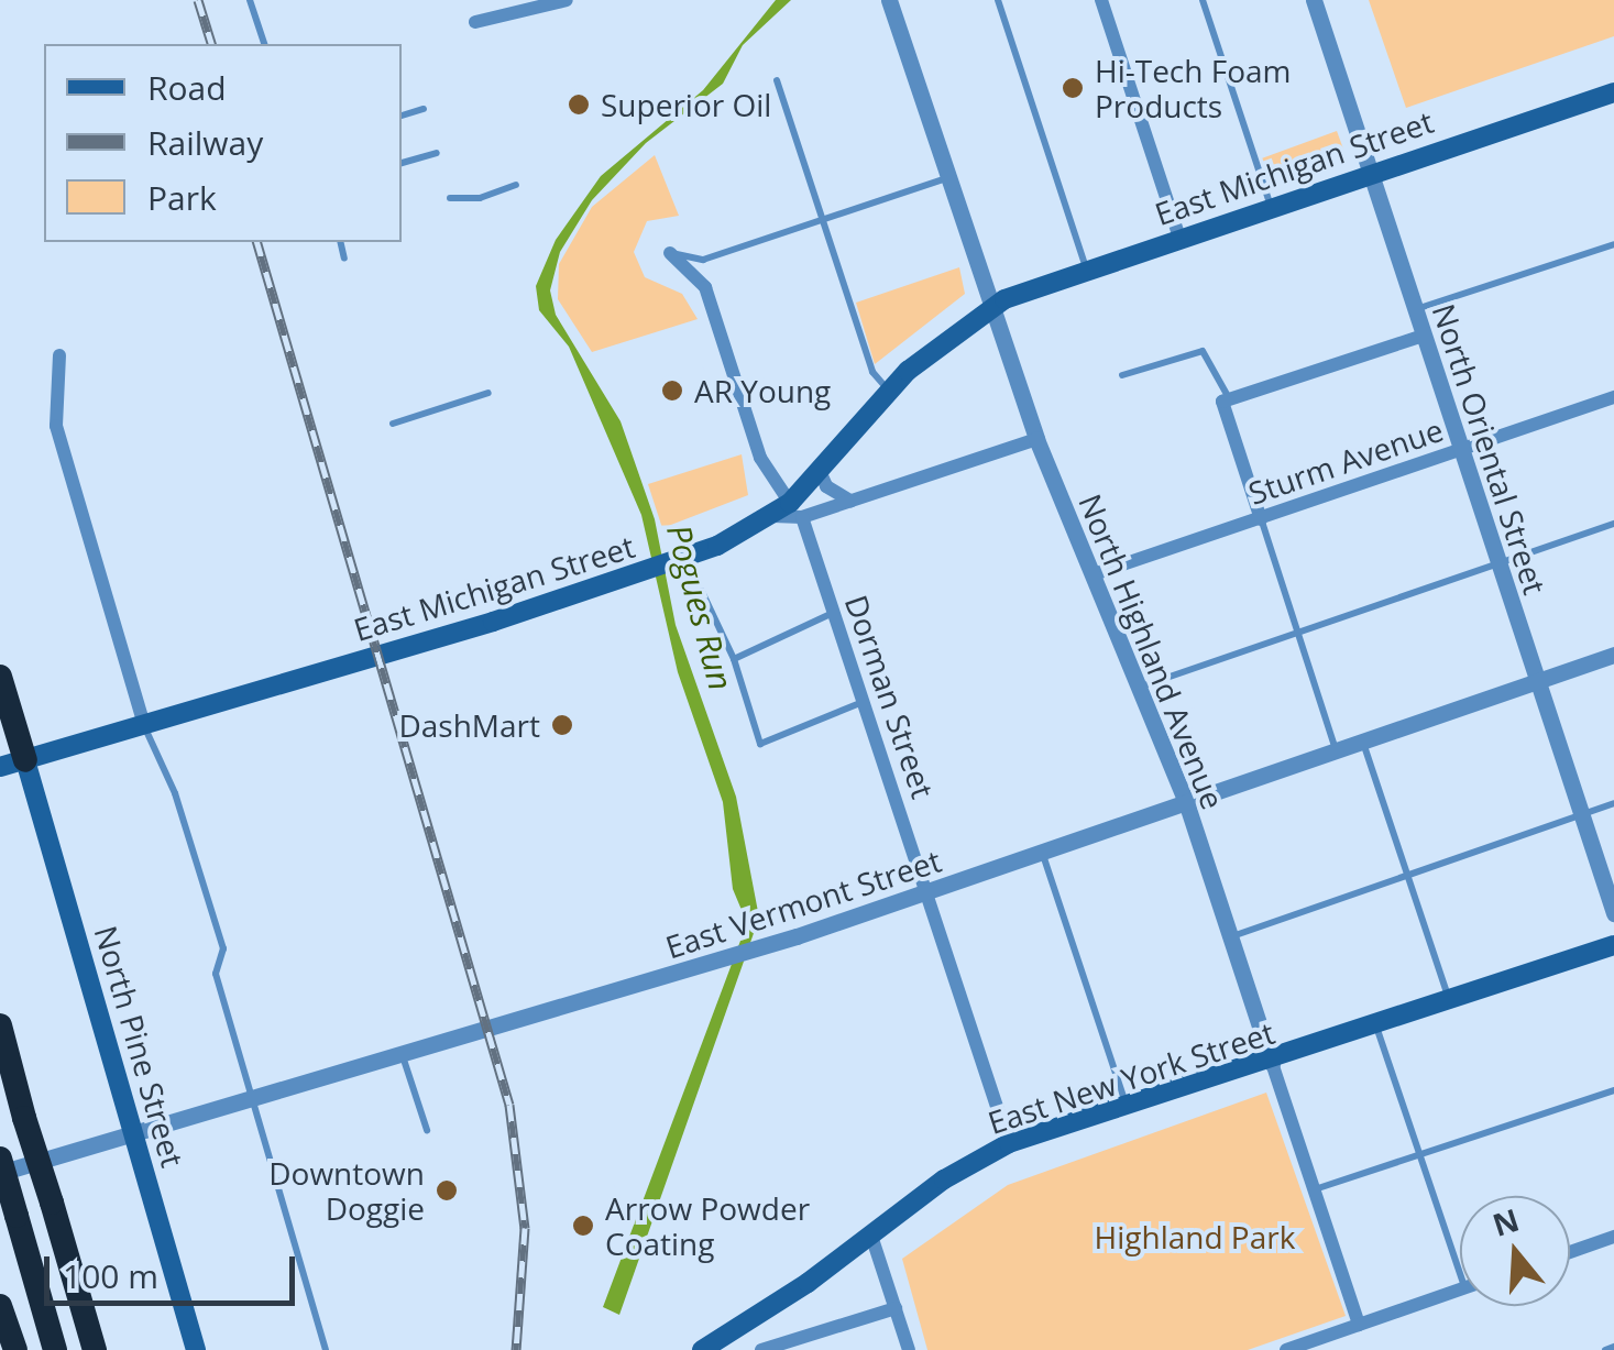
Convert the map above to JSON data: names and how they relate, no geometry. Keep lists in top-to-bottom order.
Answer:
{
  "streets": {
    "main road": ["East Michigan Street", "North Pine Street", "East New York Street"],
    "street": [
      "North Oriental Street",
      "Sturm Avenue",
      "North Highland Avenue",
      "Dorman Street",
      "East Vermont Street"
    ]
  },
  "crossings": [
    ["East Michigan Street", "North Oriental Street"],
    ["East Michigan Street", "North Highland Avenue"],
    ["East Michigan Street", "Dorman Street"],
    ["East Michigan Street", "North Pine Street"],
    ["North Oriental Street", "Sturm Avenue"],
    ["North Oriental Street", "East Vermont Street"],
    ["Sturm Avenue", "North Highland Avenue"],
    ["North Highland Avenue", "East Vermont Street"],
    ["North Highland Avenue", "East New York Street"],
    ["Dorman Street", "East Vermont Street"],
    ["Dorman Street", "East New York Street"],
    ["East Vermont Street", "North Pine Street"]
  ],
  "water": ["Pogues Run"],
  "parks": ["Highland Park"],
  "places": [
    "Hi-Tech Foam Products",
    "Superior Oil",
    "AR Young",
    "DashMart",
    "Downtown Doggie",
    "Arrow Powder Coating"
  ],
  "legend": ["Road", "Railway", "Park"],
  "scale_bar": "100 m",
  "north": "top"
}
